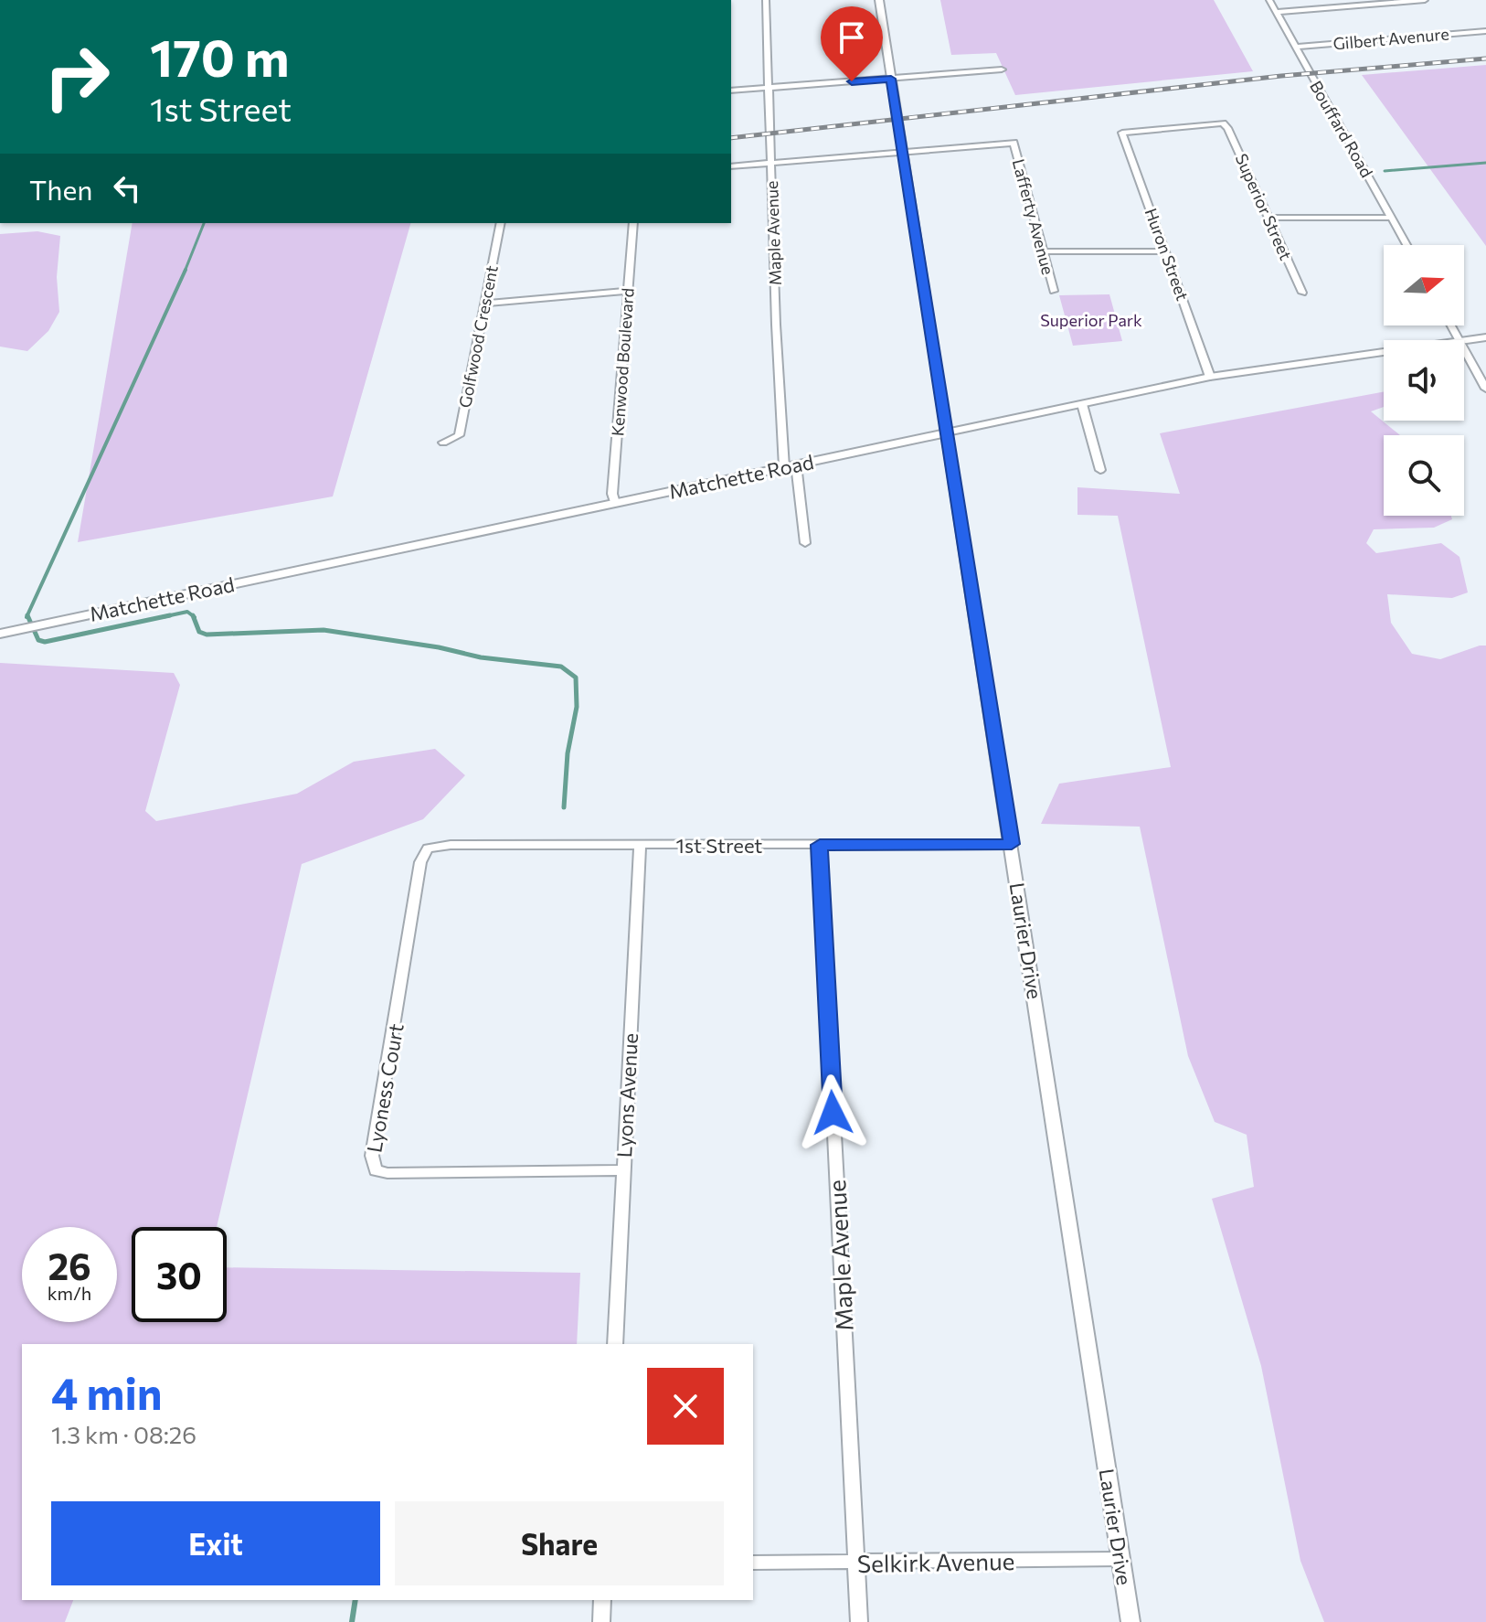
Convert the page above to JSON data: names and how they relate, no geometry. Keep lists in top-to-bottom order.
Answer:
{
  "streets": {
    "street": [
      "Gilbert Avenure",
      "Bouffard Road",
      "Superior Street",
      "Lafferty Avenue",
      "Maple Avenue",
      "Huron Street",
      "Golfwood Crescent",
      "Kenwood Boulevard",
      "Matchette Road",
      "1st Street",
      "Laurier Drive",
      "Lyoness Court",
      "Lyons Avenue",
      "Selkirk Avenue"
    ]
  },
  "crossings": [
    ["Gilbert Avenure", "Bouffard Road"],
    ["Superior Street", "Huron Street"],
    ["Lafferty Avenue", "Laurier Drive"],
    ["Maple Avenue", "Matchette Road"],
    ["Maple Avenue", "1st Street"],
    ["Maple Avenue", "Selkirk Avenue"],
    ["Huron Street", "Matchette Road"],
    ["Kenwood Boulevard", "Matchette Road"],
    ["Matchette Road", "Laurier Drive"],
    ["1st Street", "Laurier Drive"],
    ["1st Street", "Lyoness Court"],
    ["1st Street", "Lyons Avenue"],
    ["Laurier Drive", "Selkirk Avenue"],
    ["Lyoness Court", "Lyons Avenue"]
  ],
  "parks": ["Superior Park"],
  "north": "right",
  "page": {
    "turn": ["170 m", "1st Street"],
    "then": "Then",
    "speed": "26 km/h",
    "limit": "30",
    "heading": ["4 min", "1.3 km · 08:26"],
    "buttons": ["Exit", "Share"]
  }
}
